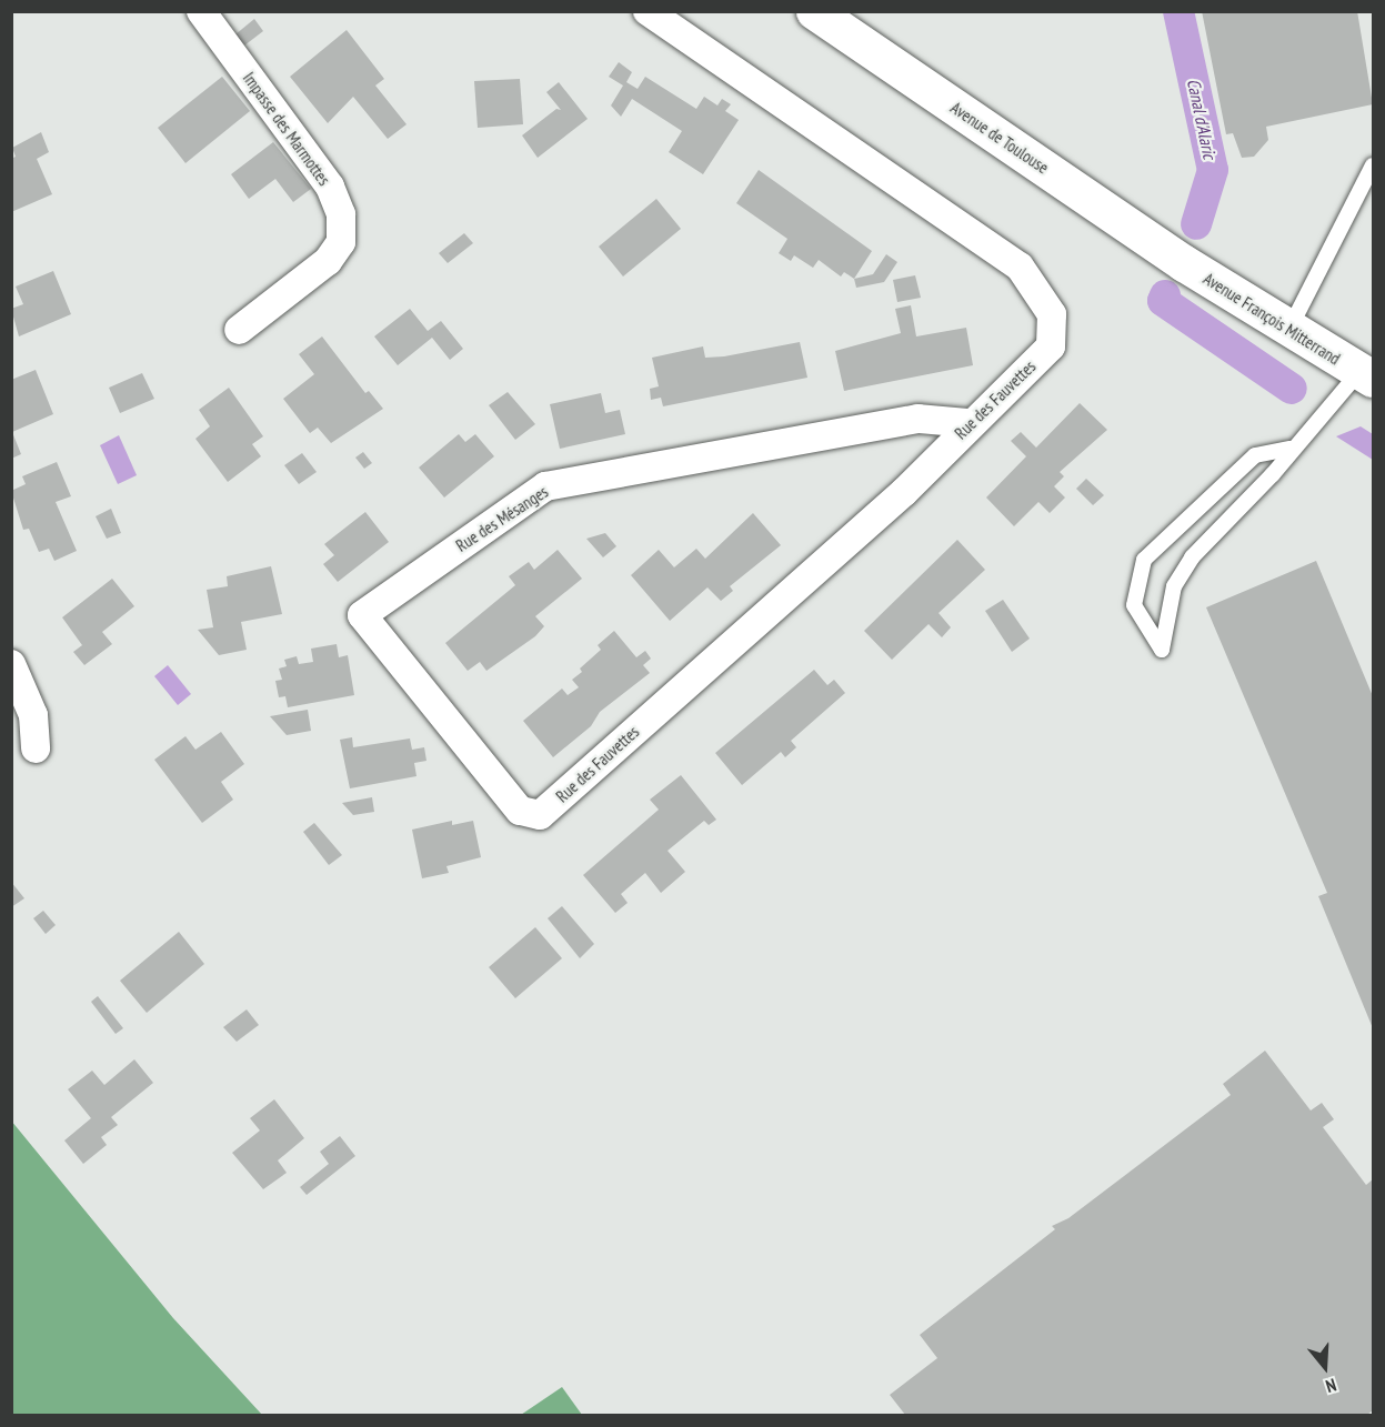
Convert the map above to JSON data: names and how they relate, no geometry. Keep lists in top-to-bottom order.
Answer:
{
  "streets": {
    "main road": ["Avenue de Toulouse", "Avenue François Mitterrand"],
    "street": ["Impasse des Marmottes", "Rue des Fauvettes", "Rue des Mésanges"]
  },
  "crossings": [
    ["Avenue de Toulouse", "Avenue François Mitterrand"],
    ["Rue des Fauvettes", "Rue des Mésanges"]
  ],
  "water": ["Canal d'Alaric"],
  "north": "bottom"
}
